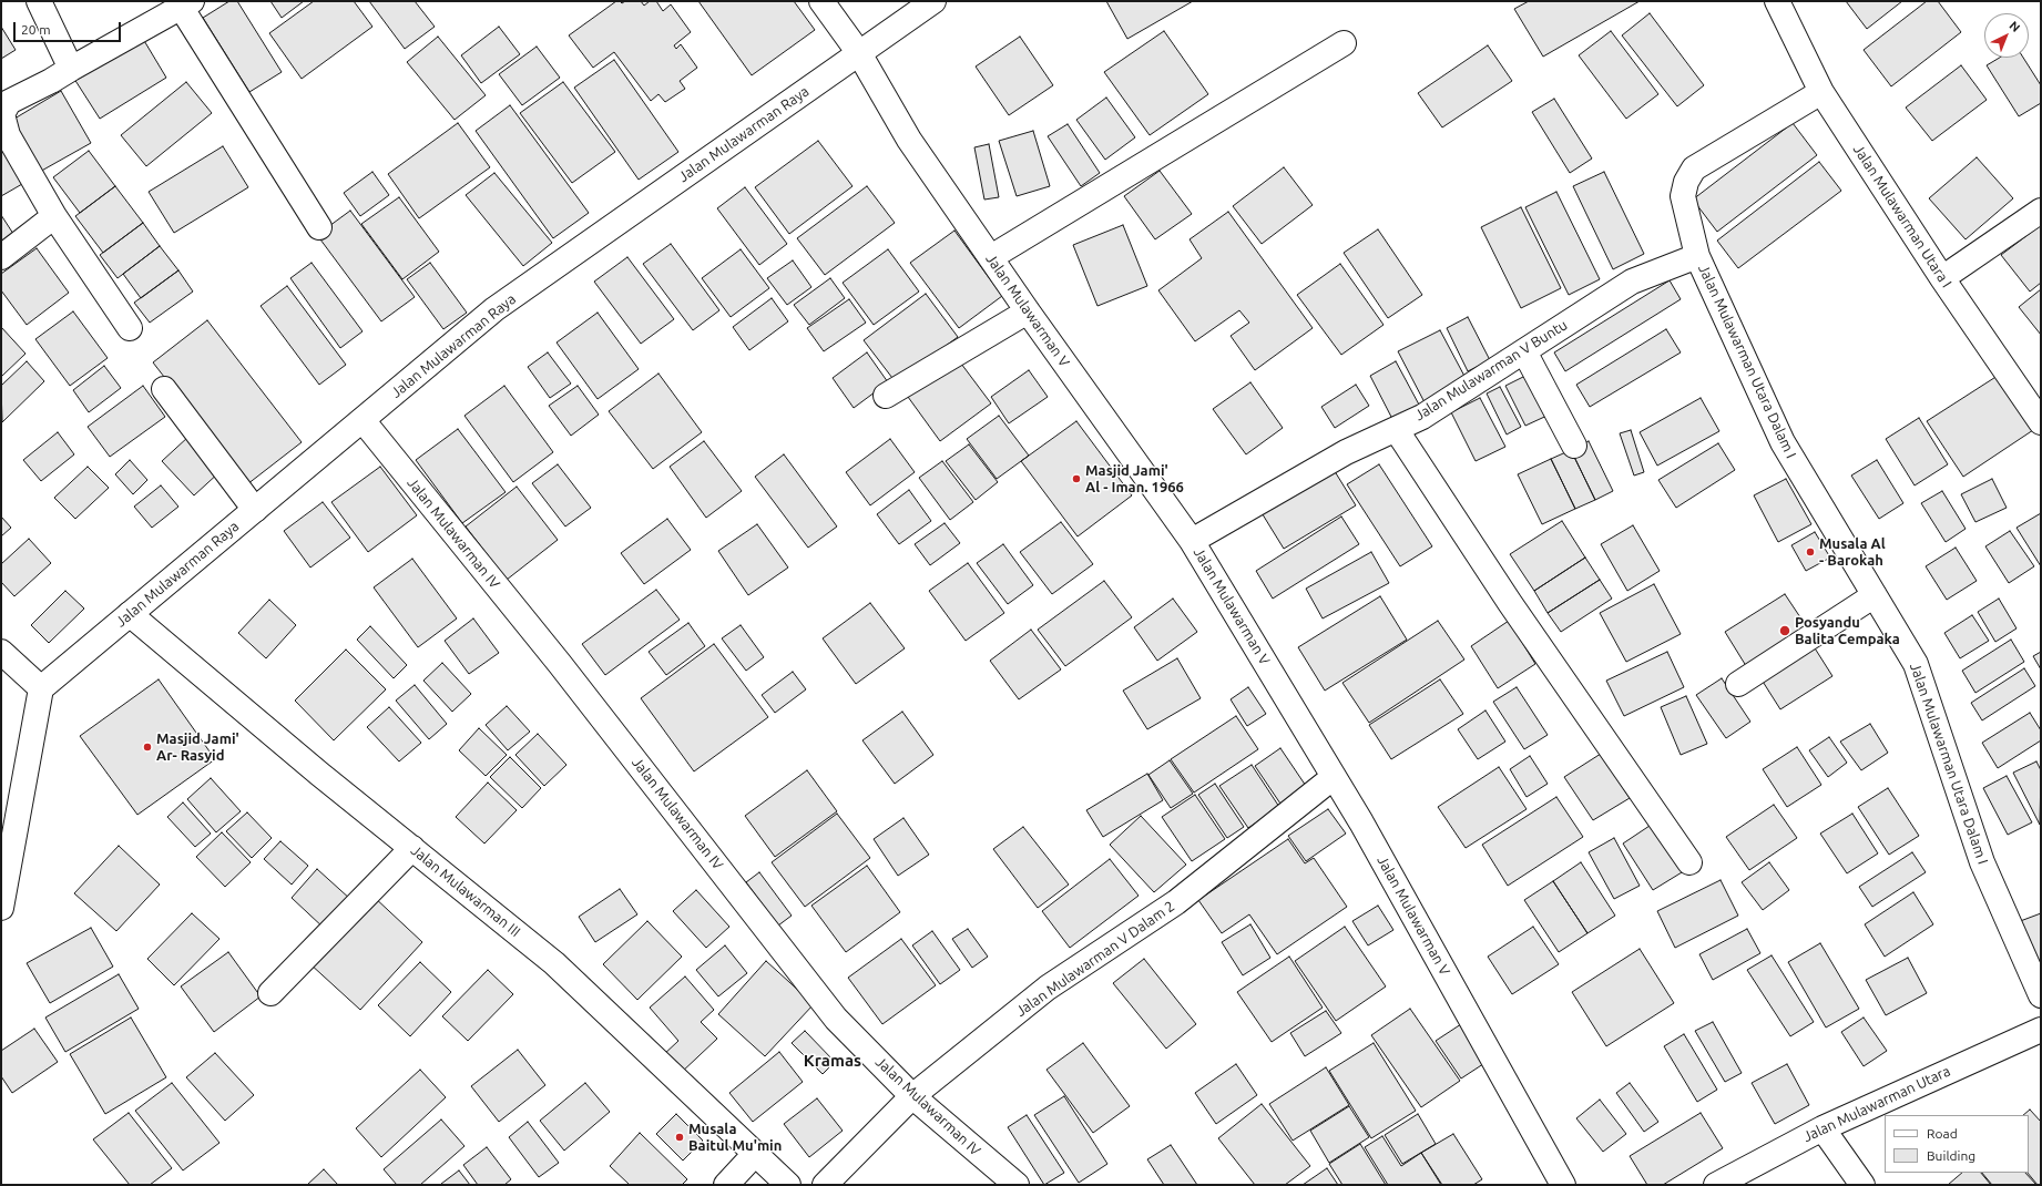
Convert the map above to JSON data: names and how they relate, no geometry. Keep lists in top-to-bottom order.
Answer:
{
  "streets": {
    "street": [
      "Jalan Mulawarman Raya",
      "Jalan Mulawarman Utara I",
      "Jalan Mulawarman V",
      "Jalan Mulawarman Utara Dalam I",
      "Jalan Mulawarman V Buntu",
      "Jalan Mulawarman IV",
      "Jalan Mulawarman III",
      "Jalan Mulawarman V Dalam 2",
      "Jalan Mulawarman Utara"
    ]
  },
  "crossings": [
    ["Jalan Mulawarman Raya", "Jalan Mulawarman V"],
    ["Jalan Mulawarman Raya", "Jalan Mulawarman IV"],
    ["Jalan Mulawarman Raya", "Jalan Mulawarman III"],
    ["Jalan Mulawarman Utara I", "Jalan Mulawarman Utara Dalam I"],
    ["Jalan Mulawarman V", "Jalan Mulawarman V Buntu"],
    ["Jalan Mulawarman V", "Jalan Mulawarman V Dalam 2"],
    ["Jalan Mulawarman Utara Dalam I", "Jalan Mulawarman V Buntu"],
    ["Jalan Mulawarman IV", "Jalan Mulawarman V Dalam 2"]
  ],
  "districts": ["Kramas"],
  "places": [
    "Masjid Jami' Al - Iman. 1966",
    "Musala Al - Barokah",
    "Posyandu Balita Cempaka",
    "Masjid Jami' Ar- Rasyid",
    "Musala Baitul Mu'min"
  ],
  "legend": ["Road", "Building"],
  "scale_bar": "20 m",
  "north": "top right"
}
